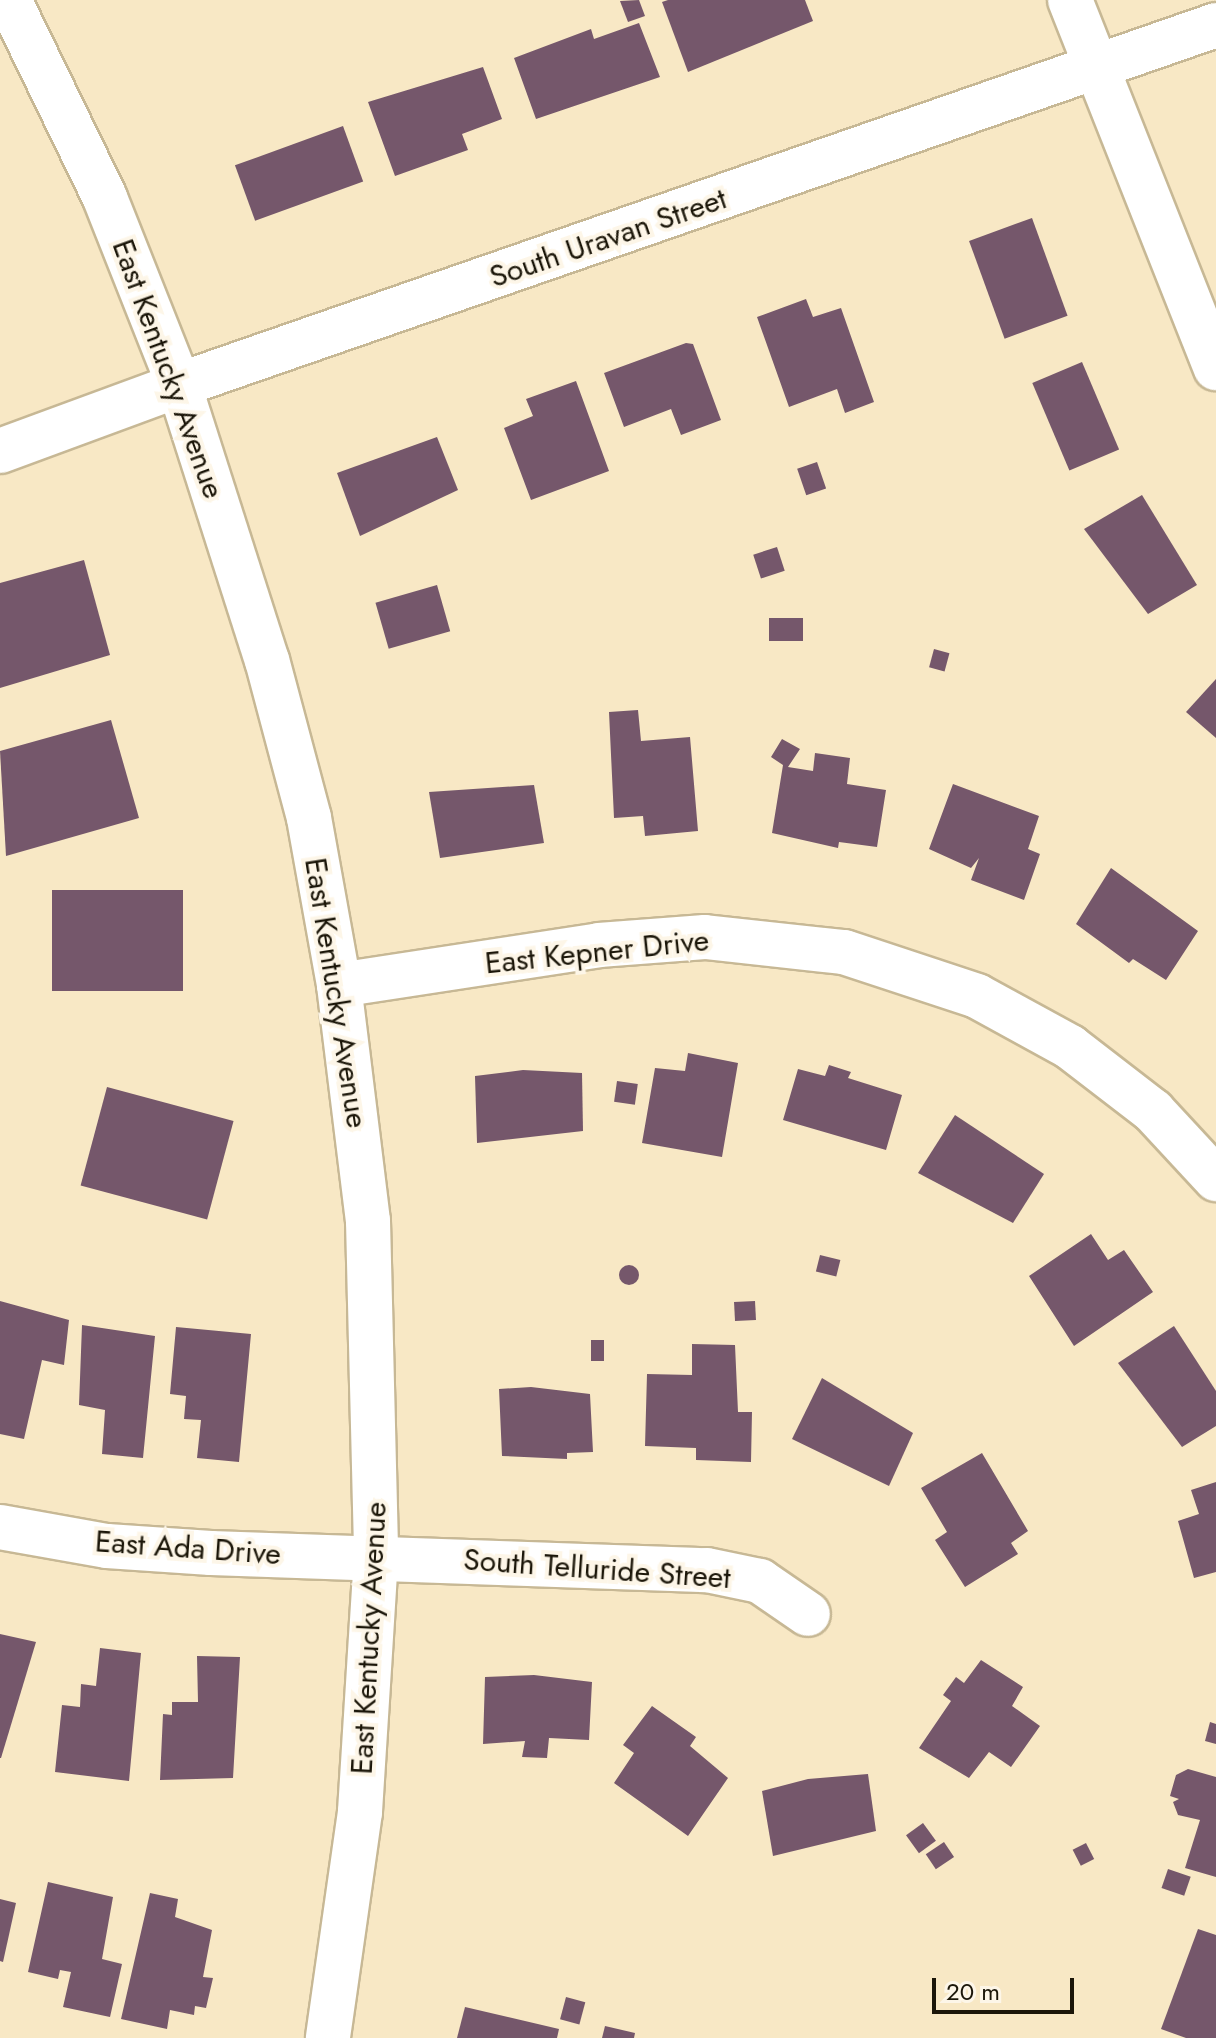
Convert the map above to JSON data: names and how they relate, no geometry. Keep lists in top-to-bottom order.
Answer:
{
  "streets": {
    "street": [
      "South Uravan Street",
      "East Kentucky Avenue",
      "East Kepner Drive",
      "East Ada Drive",
      "South Telluride Street"
    ]
  },
  "crossings": [
    ["South Uravan Street", "East Kentucky Avenue"],
    ["East Kentucky Avenue", "East Kepner Drive"],
    ["East Kentucky Avenue", "East Ada Drive"],
    ["East Kentucky Avenue", "South Telluride Street"],
    ["East Ada Drive", "South Telluride Street"]
  ],
  "scale_bar": "20 m"
}
